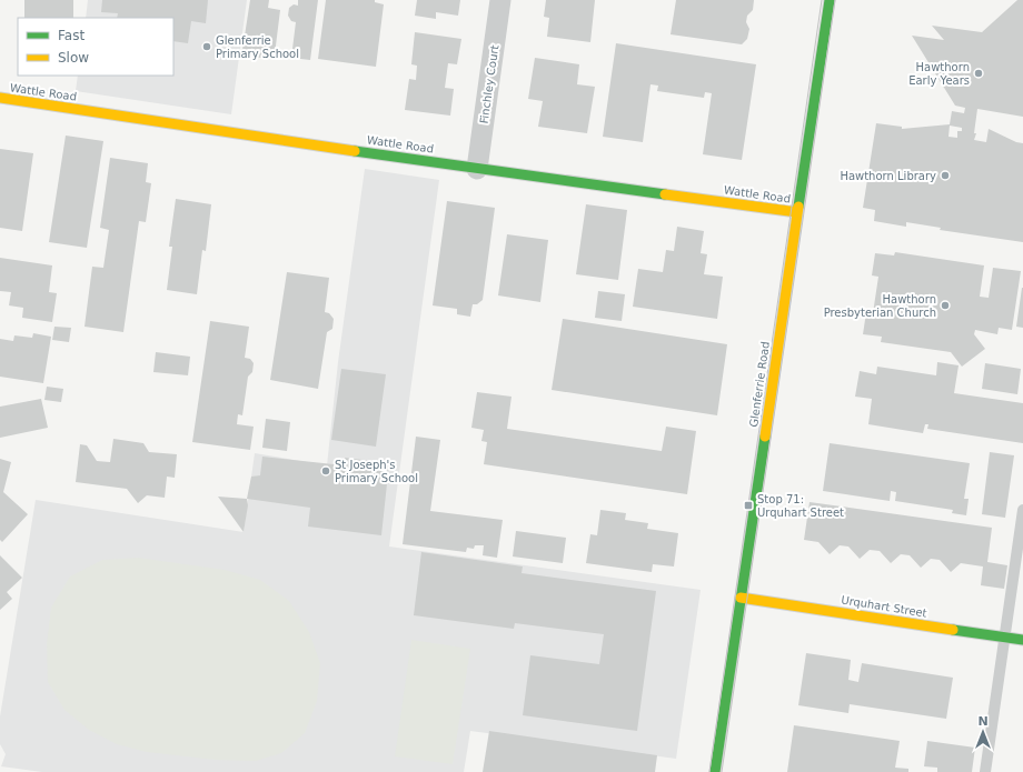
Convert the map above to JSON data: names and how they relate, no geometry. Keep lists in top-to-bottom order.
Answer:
{
  "streets": {
    "street": [
      "Finchley Court",
      "Wattle Road",
      "Glenferrie Road",
      "Urquhart Street"
    ]
  },
  "crossings": [
    ["Finchley Court", "Wattle Road"],
    ["Wattle Road", "Glenferrie Road"],
    ["Glenferrie Road", "Urquhart Street"]
  ],
  "places": {
    "other": [
      "Glenferrie Primary School",
      "Hawthorn Early Years",
      "Hawthorn Library",
      "Hawthorn Presbyterian Church",
      "St Joseph's Primary School"
    ],
    "transit": ["Stop 71: Urquhart Street"]
  },
  "legend": ["Fast", "Slow"],
  "north": "top"
}
